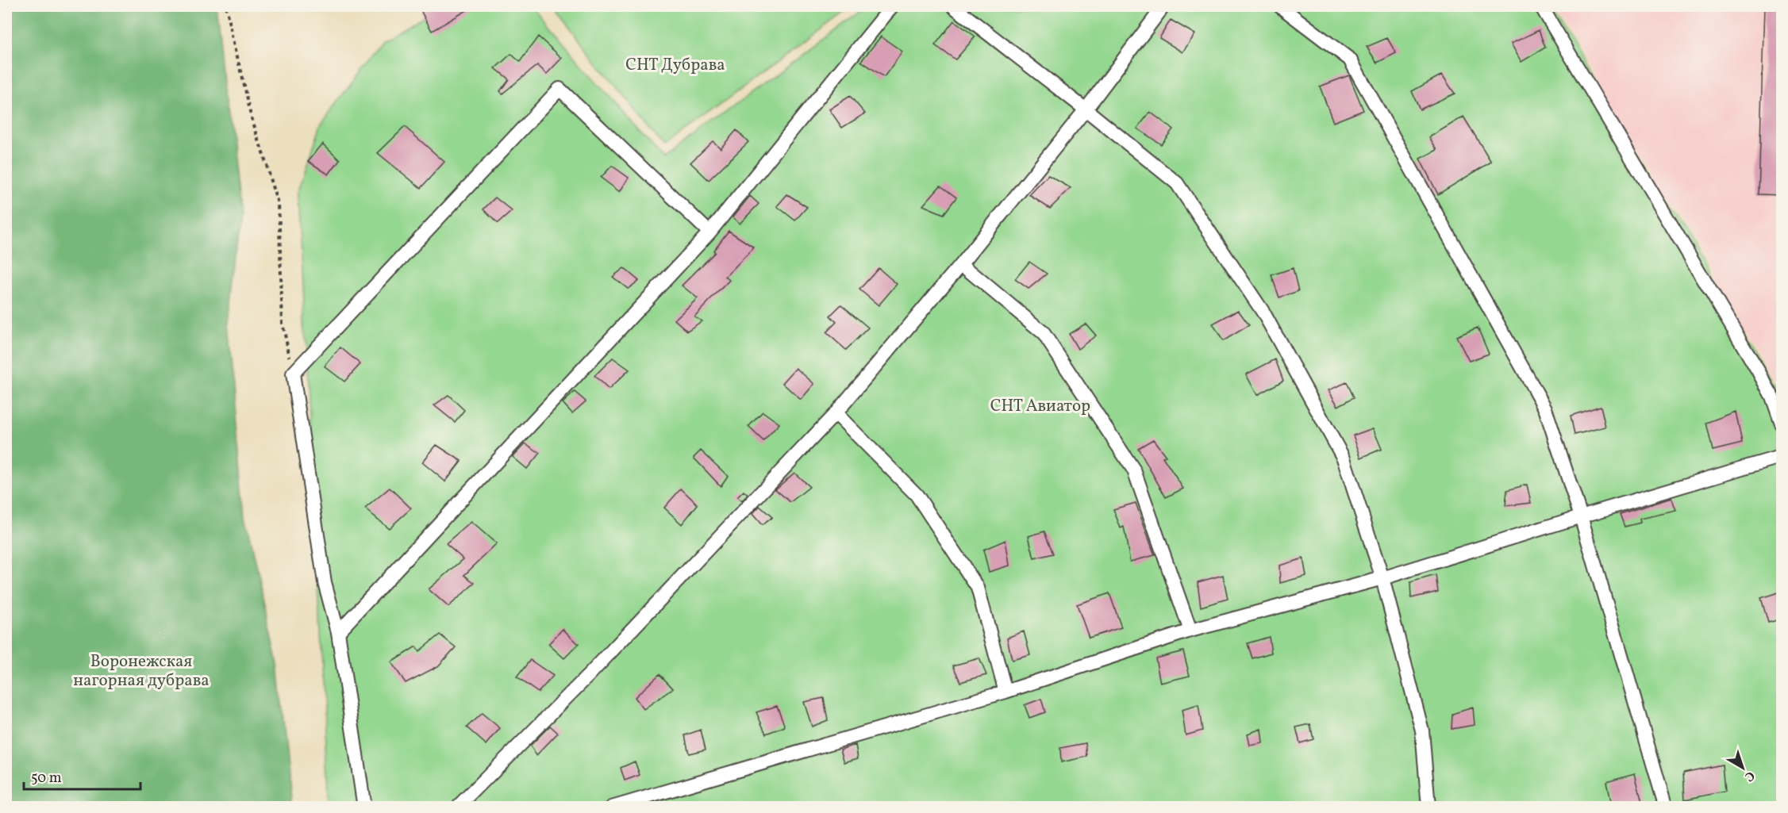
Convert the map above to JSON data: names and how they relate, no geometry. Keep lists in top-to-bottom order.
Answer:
{
  "parks": ["СНТ Дубрава", "СНТ Авиатор", "Воронежская нагорная дубрава"],
  "scale_bar": "50 m",
  "north": "bottom right"
}
